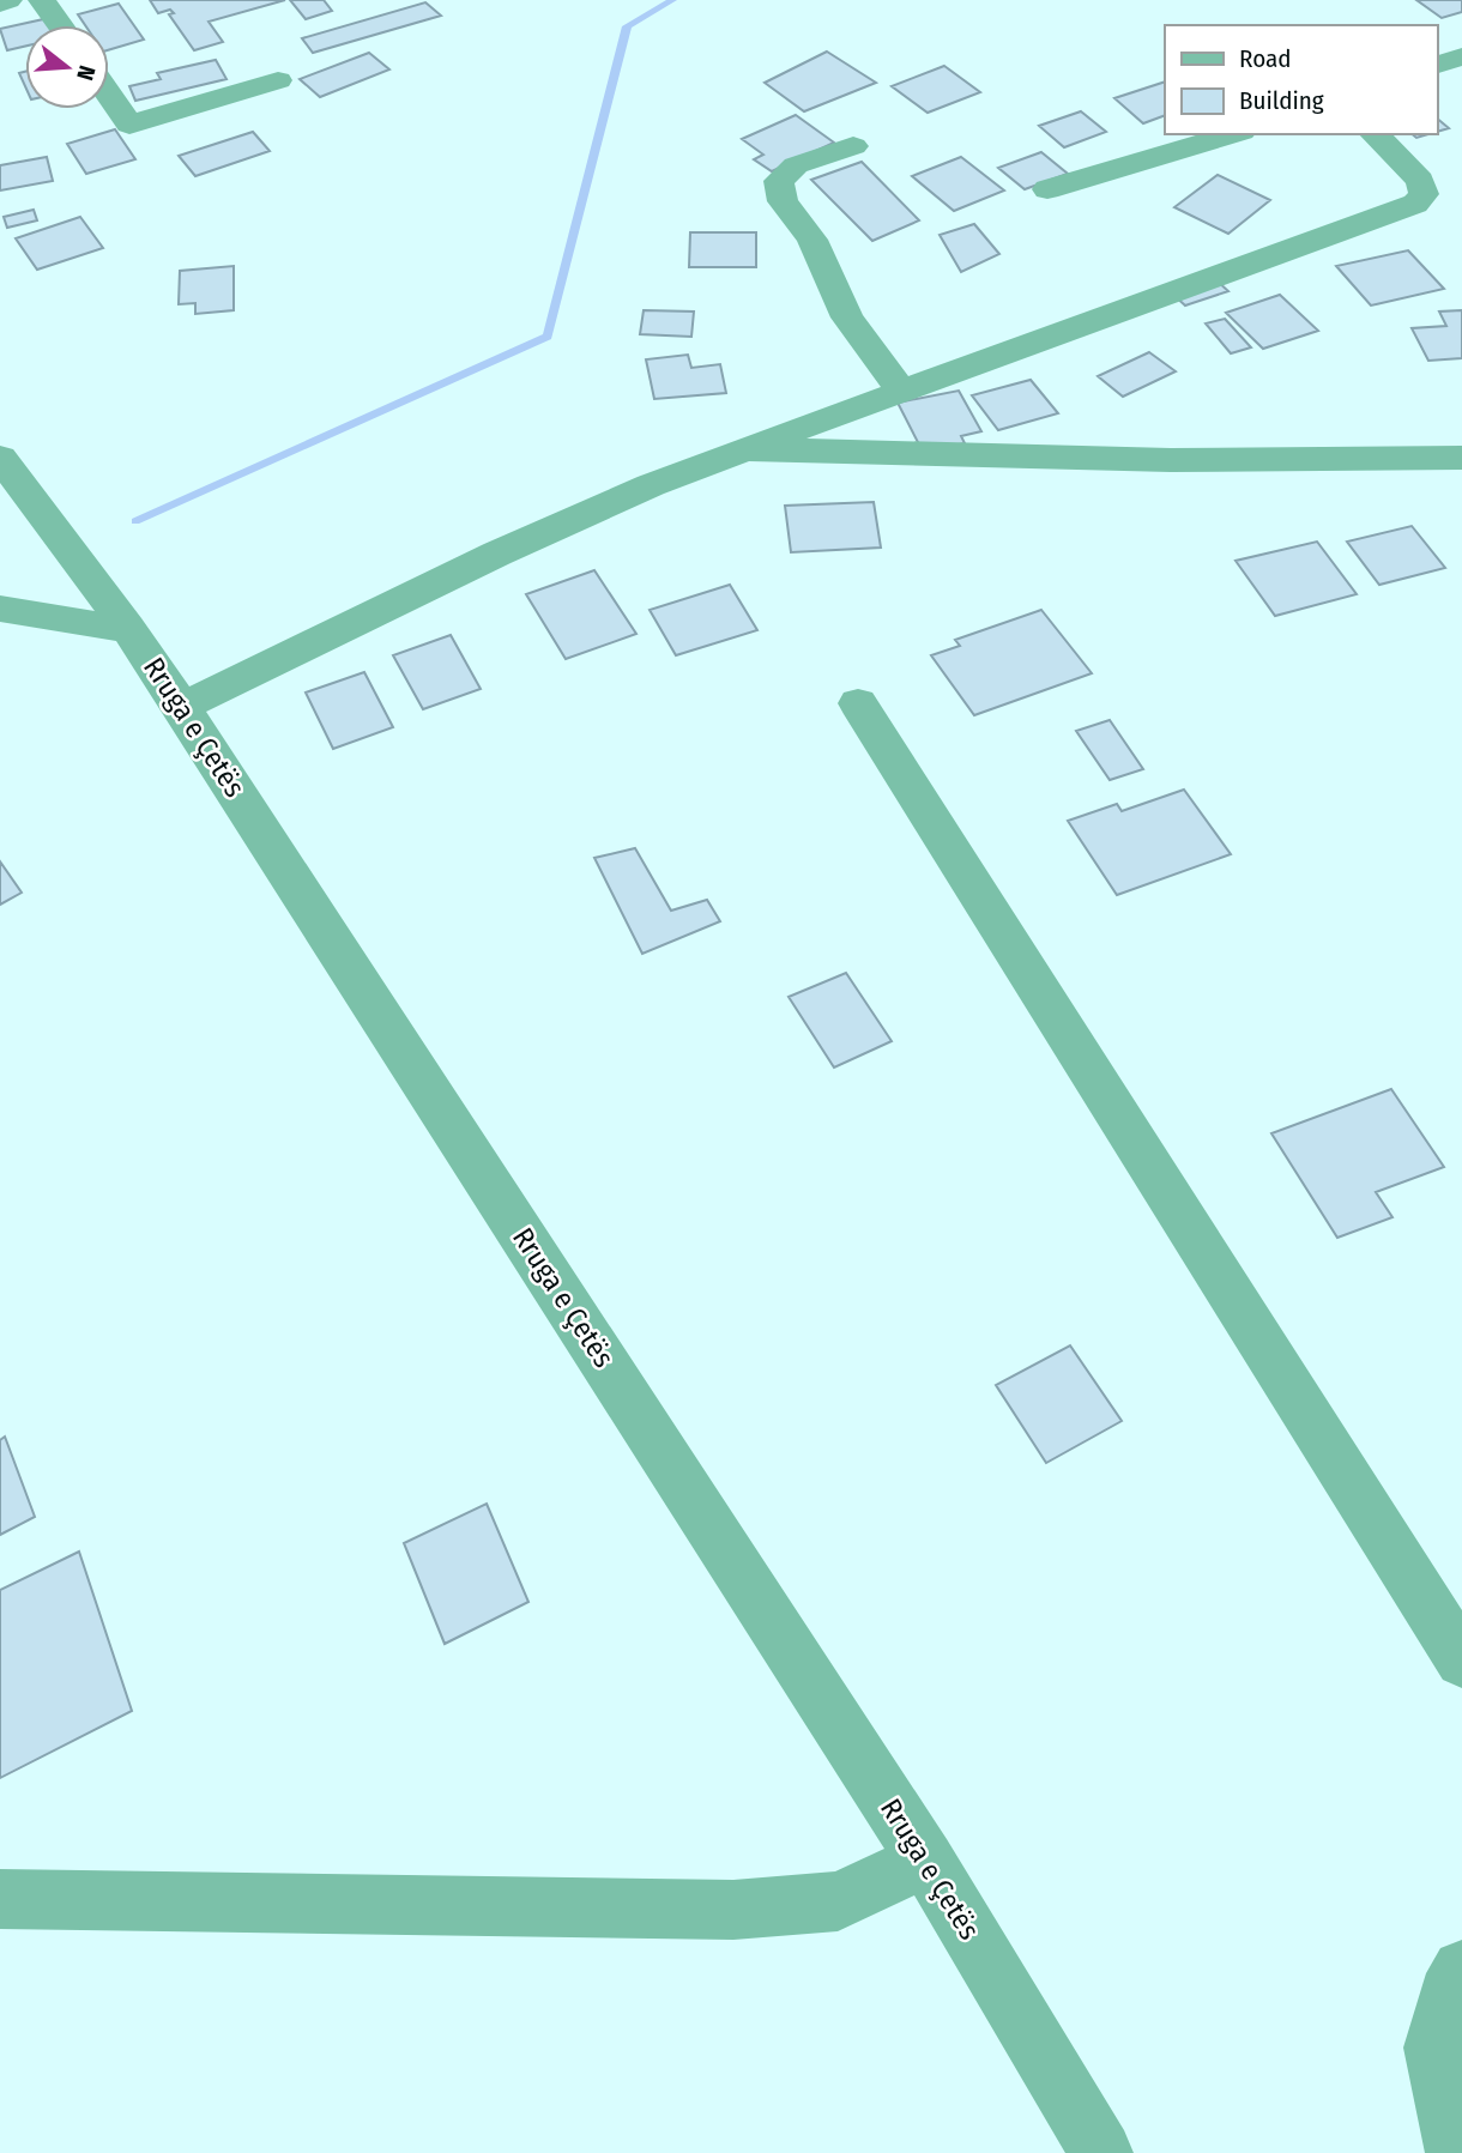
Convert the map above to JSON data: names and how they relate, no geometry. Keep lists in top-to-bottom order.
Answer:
{
  "streets": {
    "street": ["Rruga e Çetës"]
  },
  "legend": ["Road", "Building"],
  "north": "right"
}
